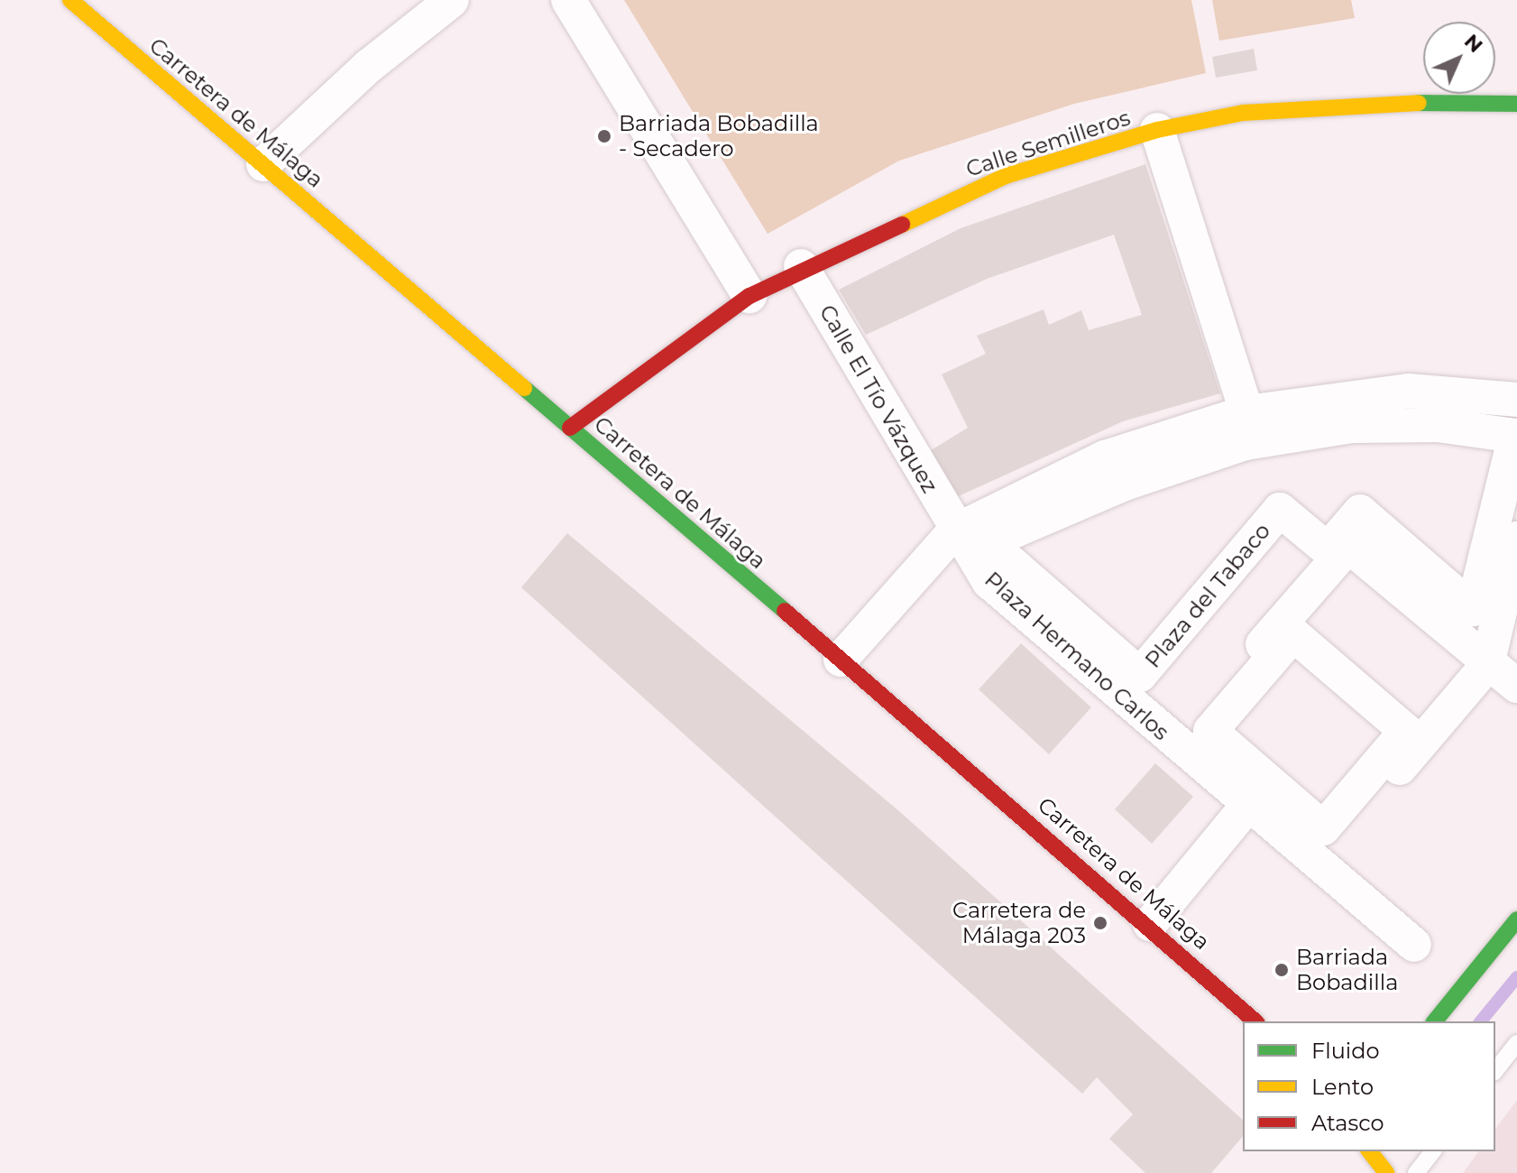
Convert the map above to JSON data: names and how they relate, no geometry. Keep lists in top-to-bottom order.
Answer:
{
  "streets": {
    "main road": ["Carretera de Málaga", "Calle Semilleros"],
    "street": ["Calle El Tío Vázquez", "Plaza del Tabaco", "Plaza Hermano Carlos"]
  },
  "crossings": [
    ["Carretera de Málaga", "Calle Semilleros"],
    ["Calle Semilleros", "Calle El Tío Vázquez"],
    ["Calle El Tío Vázquez", "Plaza Hermano Carlos"]
  ],
  "places": ["Barriada Bobadilla - Secadero", "Carretera de Málaga 203", "Barriada Bobadilla"],
  "legend": ["Fluido", "Lento", "Atasco"],
  "north": "top right"
}
